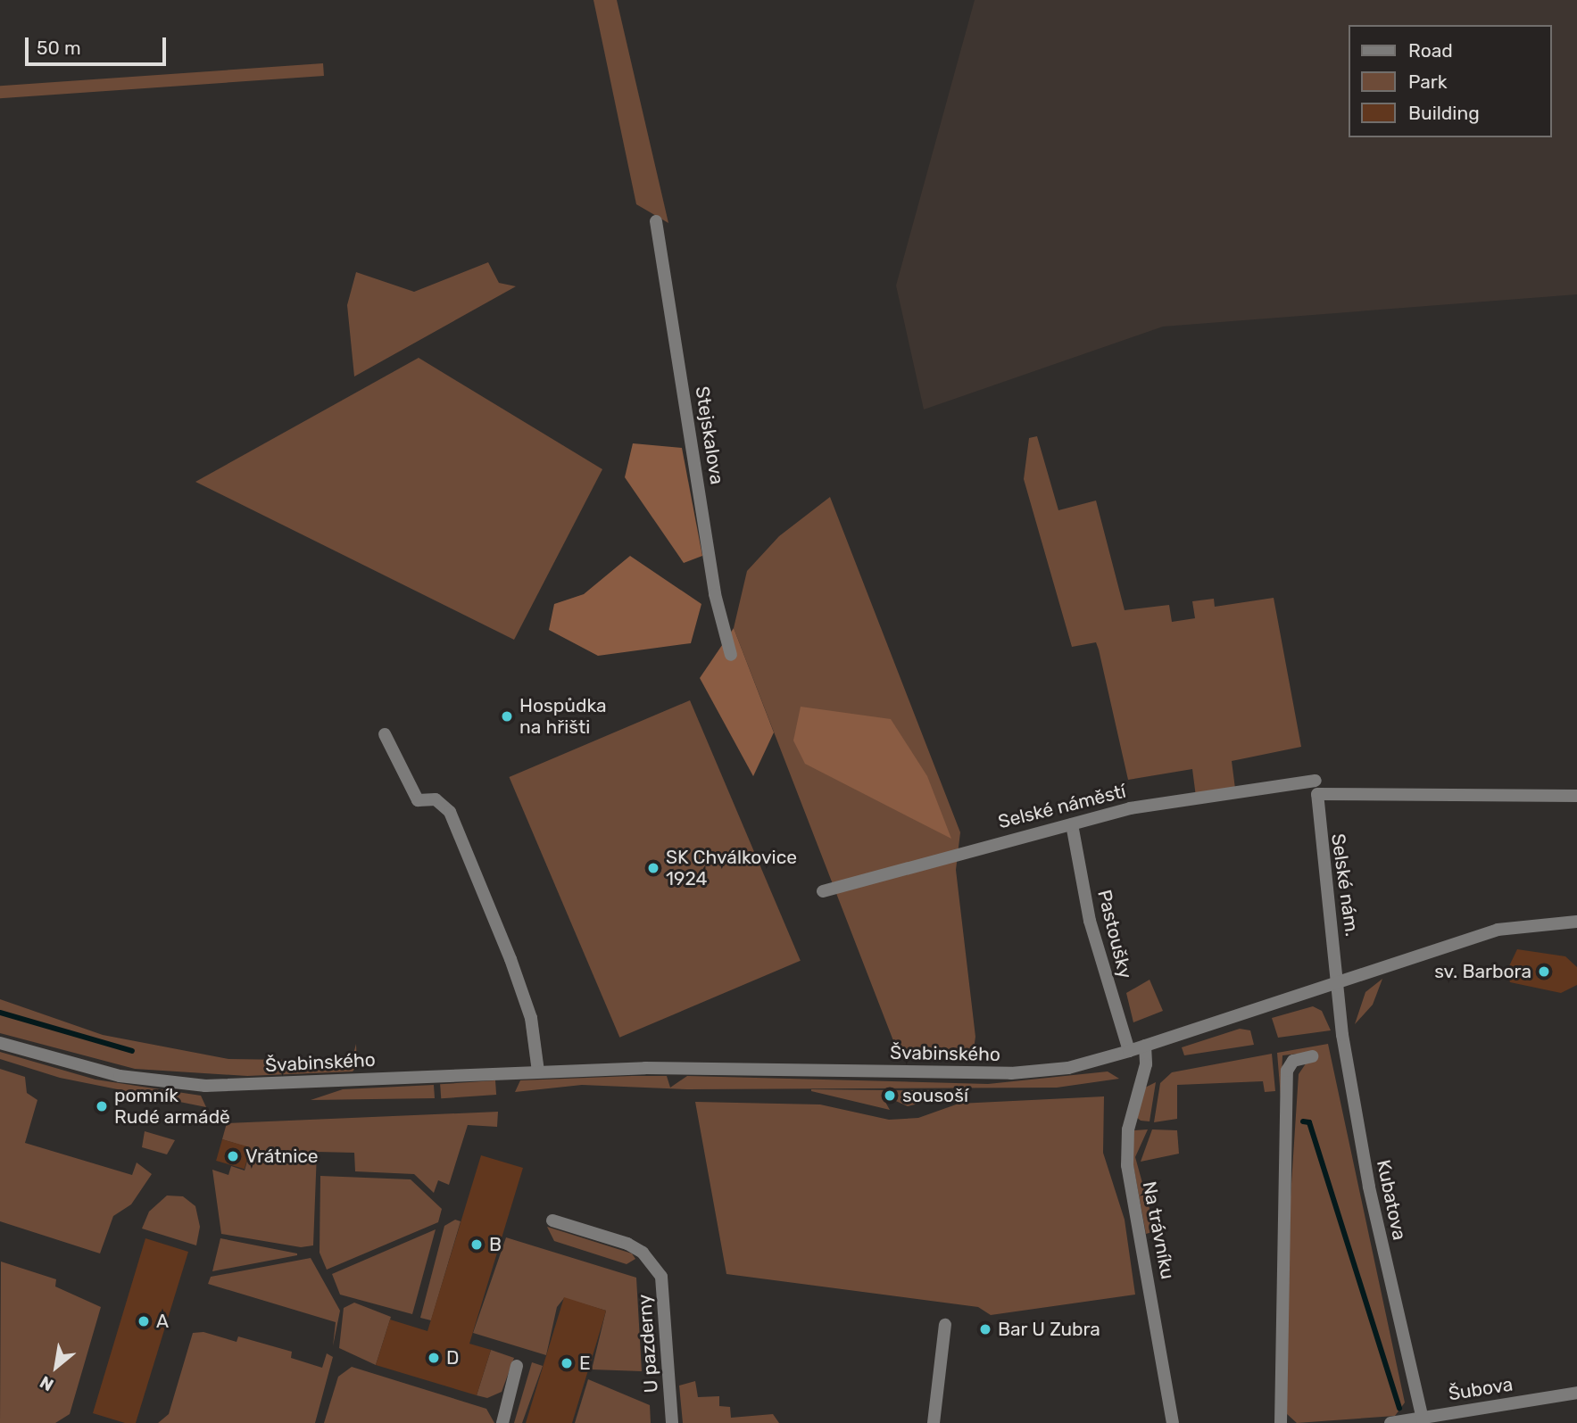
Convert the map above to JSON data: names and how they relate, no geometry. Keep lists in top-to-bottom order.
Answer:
{
  "streets": {
    "street": [
      "Stejskalova",
      "Selské náměstí",
      "Selské nám.",
      "Pastoušky",
      "Švabinského",
      "Kubatova",
      "Na trávníku",
      "U pazderny",
      "Šubova"
    ]
  },
  "crossings": [
    ["Selské náměstí", "Selské nám."],
    ["Selské náměstí", "Pastoušky"],
    ["Selské nám.", "Švabinského"],
    ["Selské nám.", "Kubatova"],
    ["Pastoušky", "Švabinského"],
    ["Švabinského", "Kubatova"],
    ["Švabinského", "Na trávníku"],
    ["Kubatova", "Šubova"]
  ],
  "places": [
    "Hospůdka na hřišti",
    "SK Chválkovice 1924",
    "sv. Barbora",
    "sousoší",
    "pomník Rudé armádě",
    "Vrátnice",
    "B",
    "A",
    "Bar U Zubra",
    "D",
    "E"
  ],
  "legend": ["Road", "Park", "Building"],
  "scale_bar": "50 m",
  "north": "bottom left"
}
